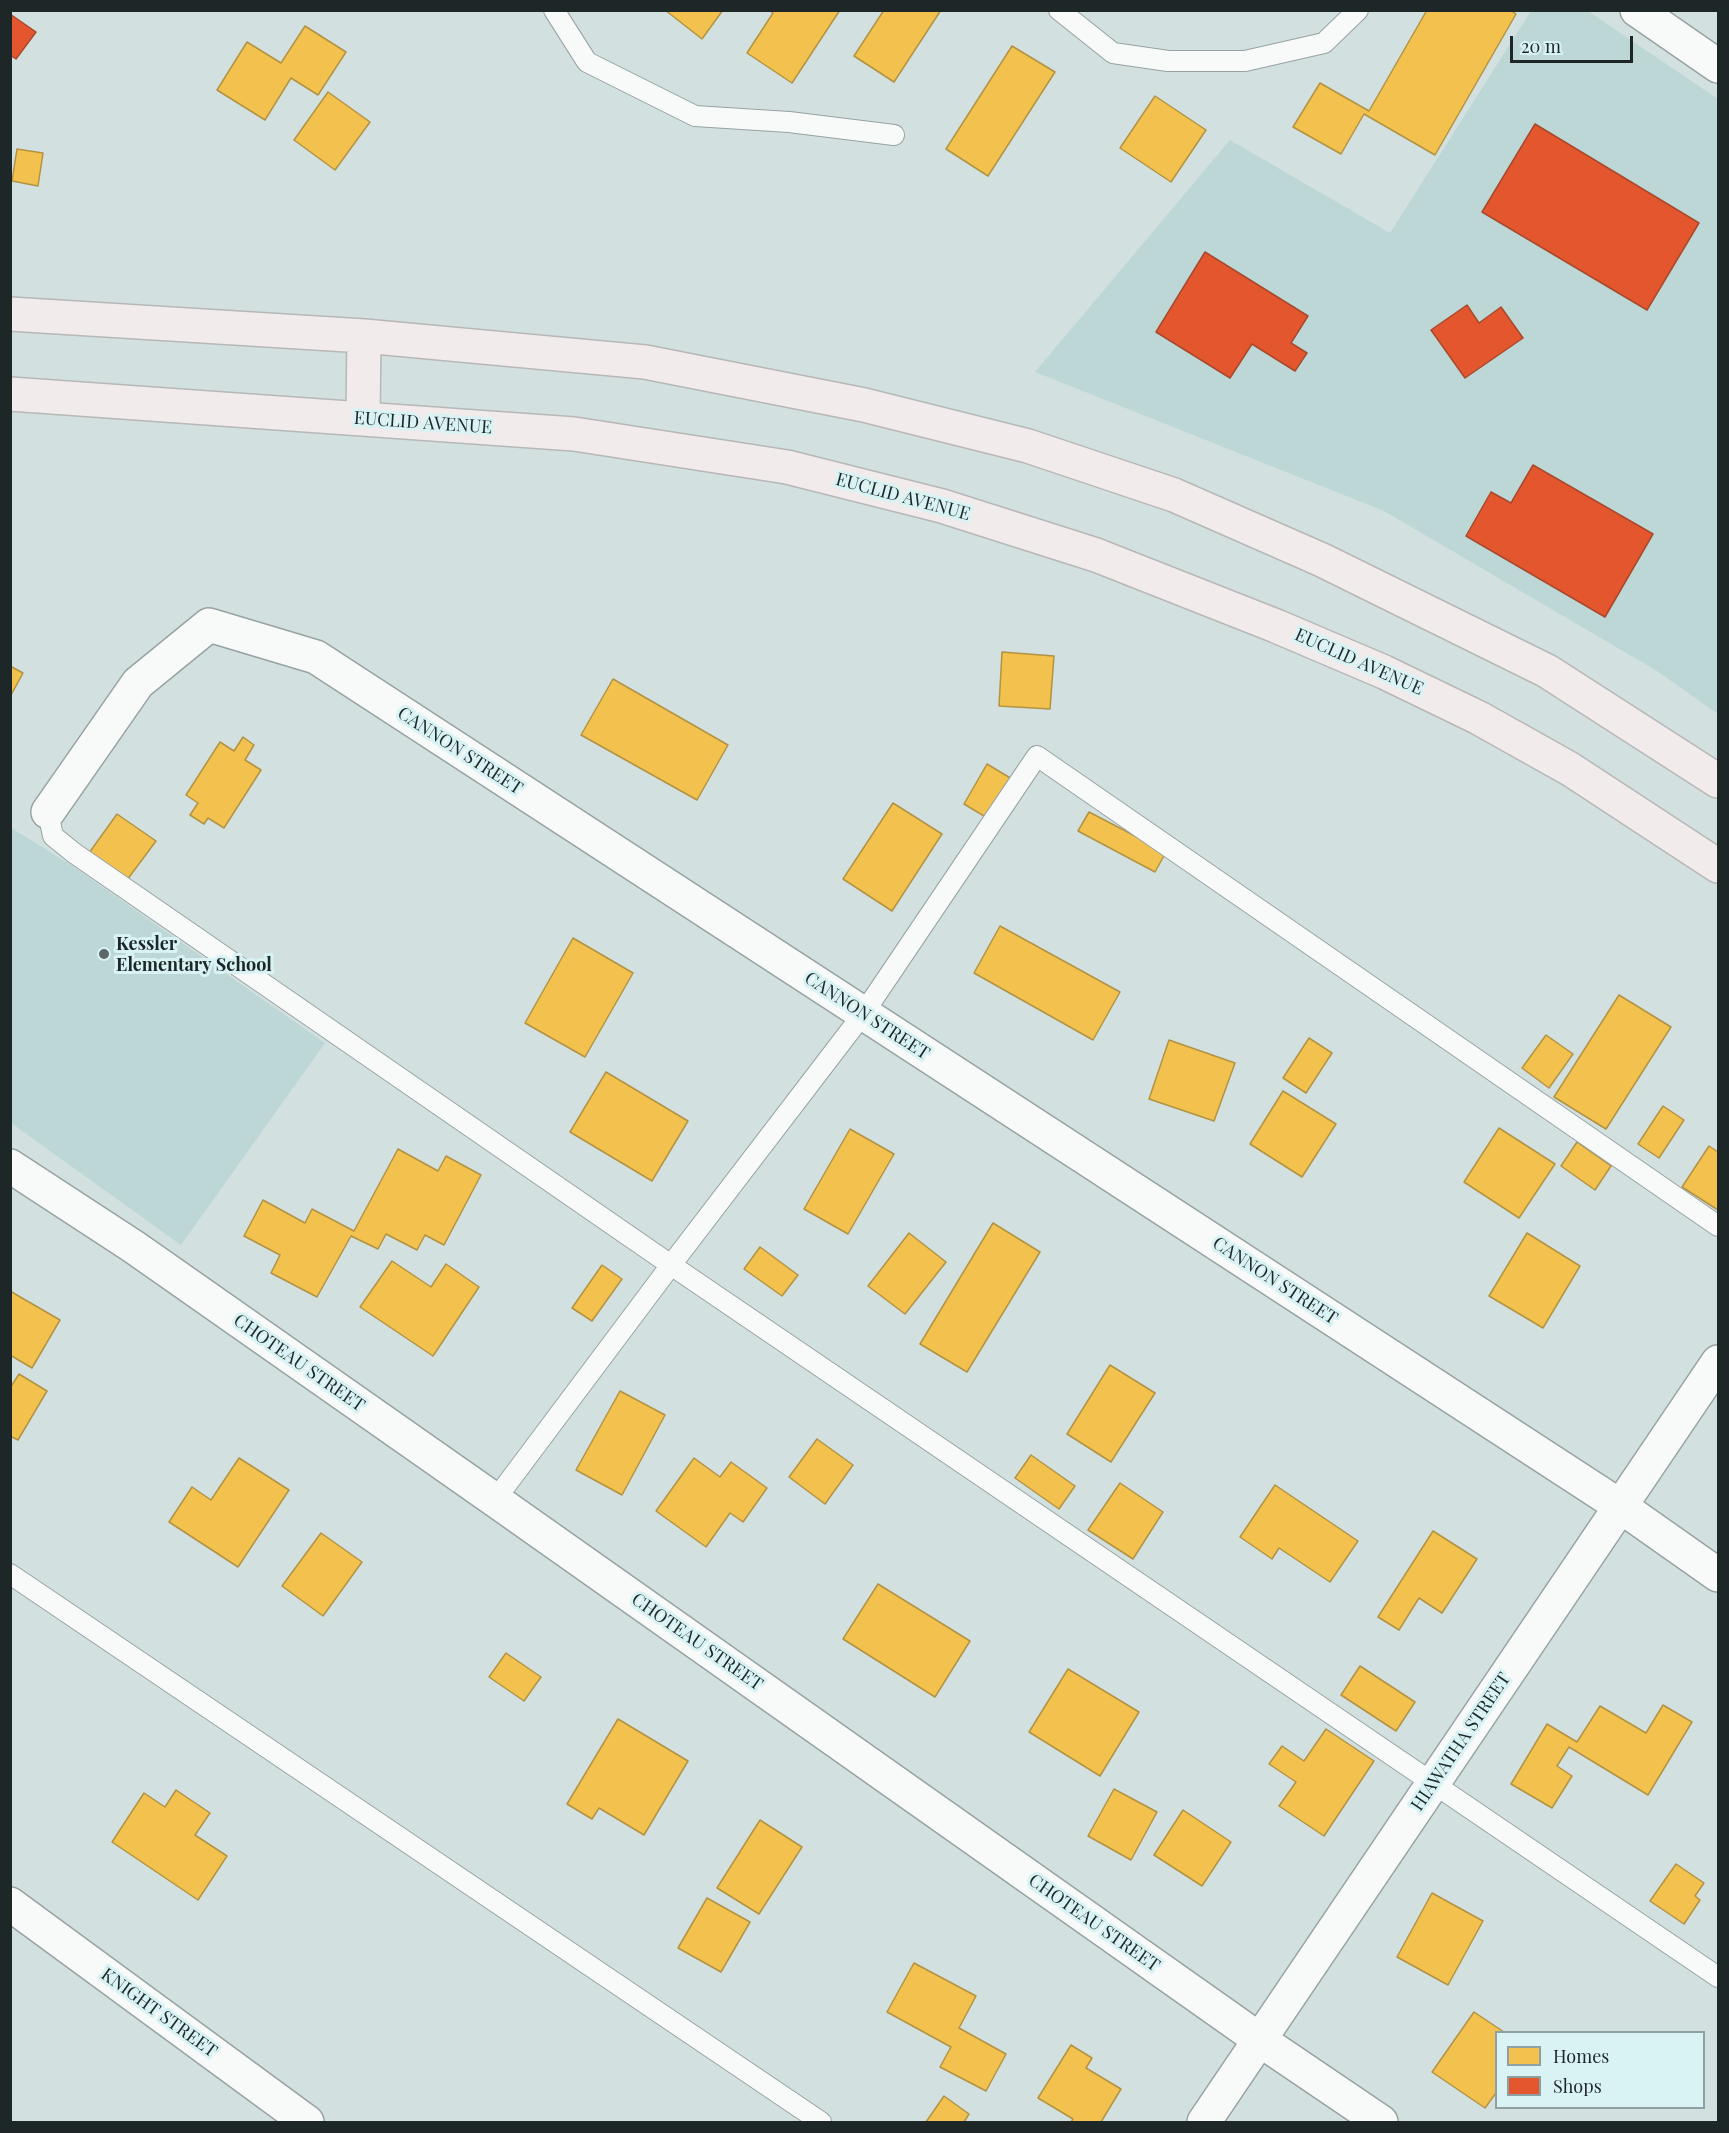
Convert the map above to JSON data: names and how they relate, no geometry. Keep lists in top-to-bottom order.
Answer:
{
  "streets": {
    "highway": ["EUCLID AVENUE"],
    "street": [
      "CANNON STREET",
      "CHOTEAU STREET",
      "HIAWATHA STREET",
      "KNIGHT STREET"
    ]
  },
  "crossings": [
    ["CANNON STREET", "HIAWATHA STREET"],
    ["CHOTEAU STREET", "HIAWATHA STREET"]
  ],
  "places": ["Kessler Elementary School"],
  "legend": ["Homes", "Shops"],
  "scale_bar": "20 m"
}
